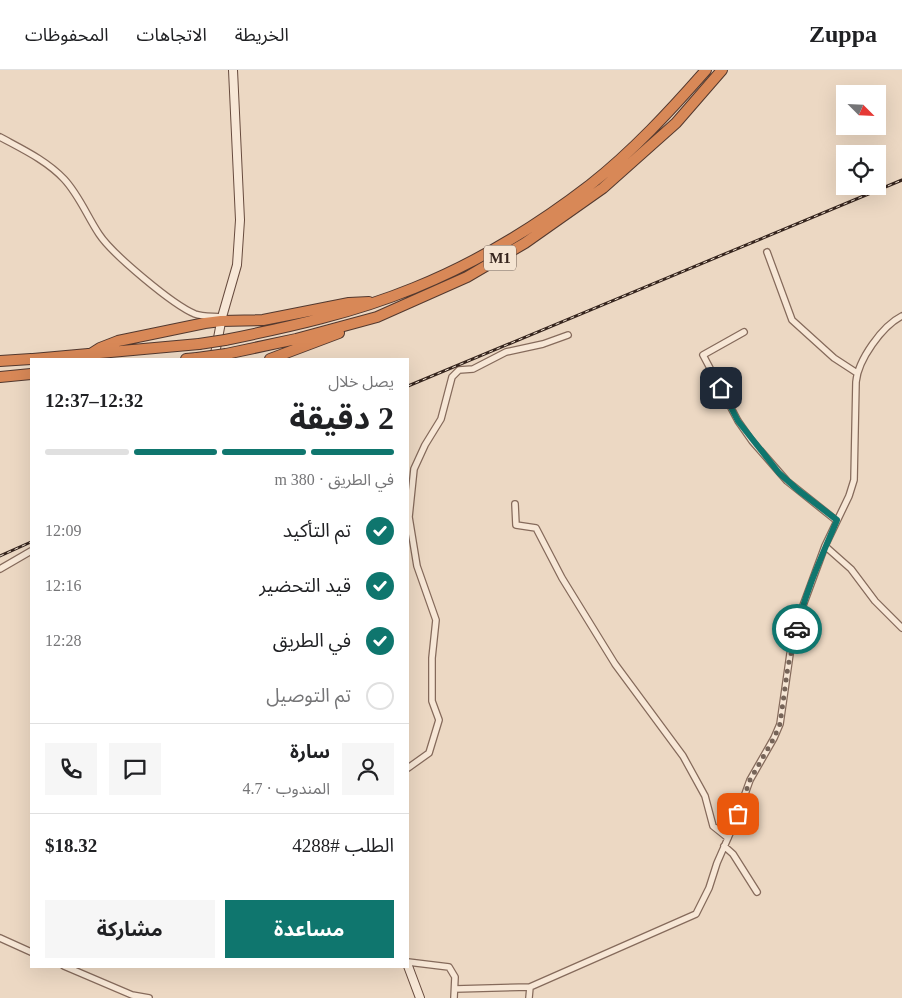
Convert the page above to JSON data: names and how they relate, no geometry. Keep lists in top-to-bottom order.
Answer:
{
  "streets": {
    "highway": ["M1"]
  },
  "north": "bottom right",
  "page": {
    "header": "Zuppa",
    "nav": ["الخريطة", "الاتجاهات", "المحفوظات"],
    "heading": ["2 دقيقة", "يصل خلال", "12:32–12:37"],
    "panel": [
      "سارة",
      "المندوب · 4.7",
      "الطلب #4288",
      "$18.32"
    ],
    "bar": "في الطريق · 380 m",
    "list": [
      ["تم التأكيد", "12:09"],
      ["قيد التحضير", "12:16"],
      ["في الطريق", "12:28"],
      "تم التوصيل"
    ],
    "buttons": ["مساعدة", "مشاركة"]
  }
}
